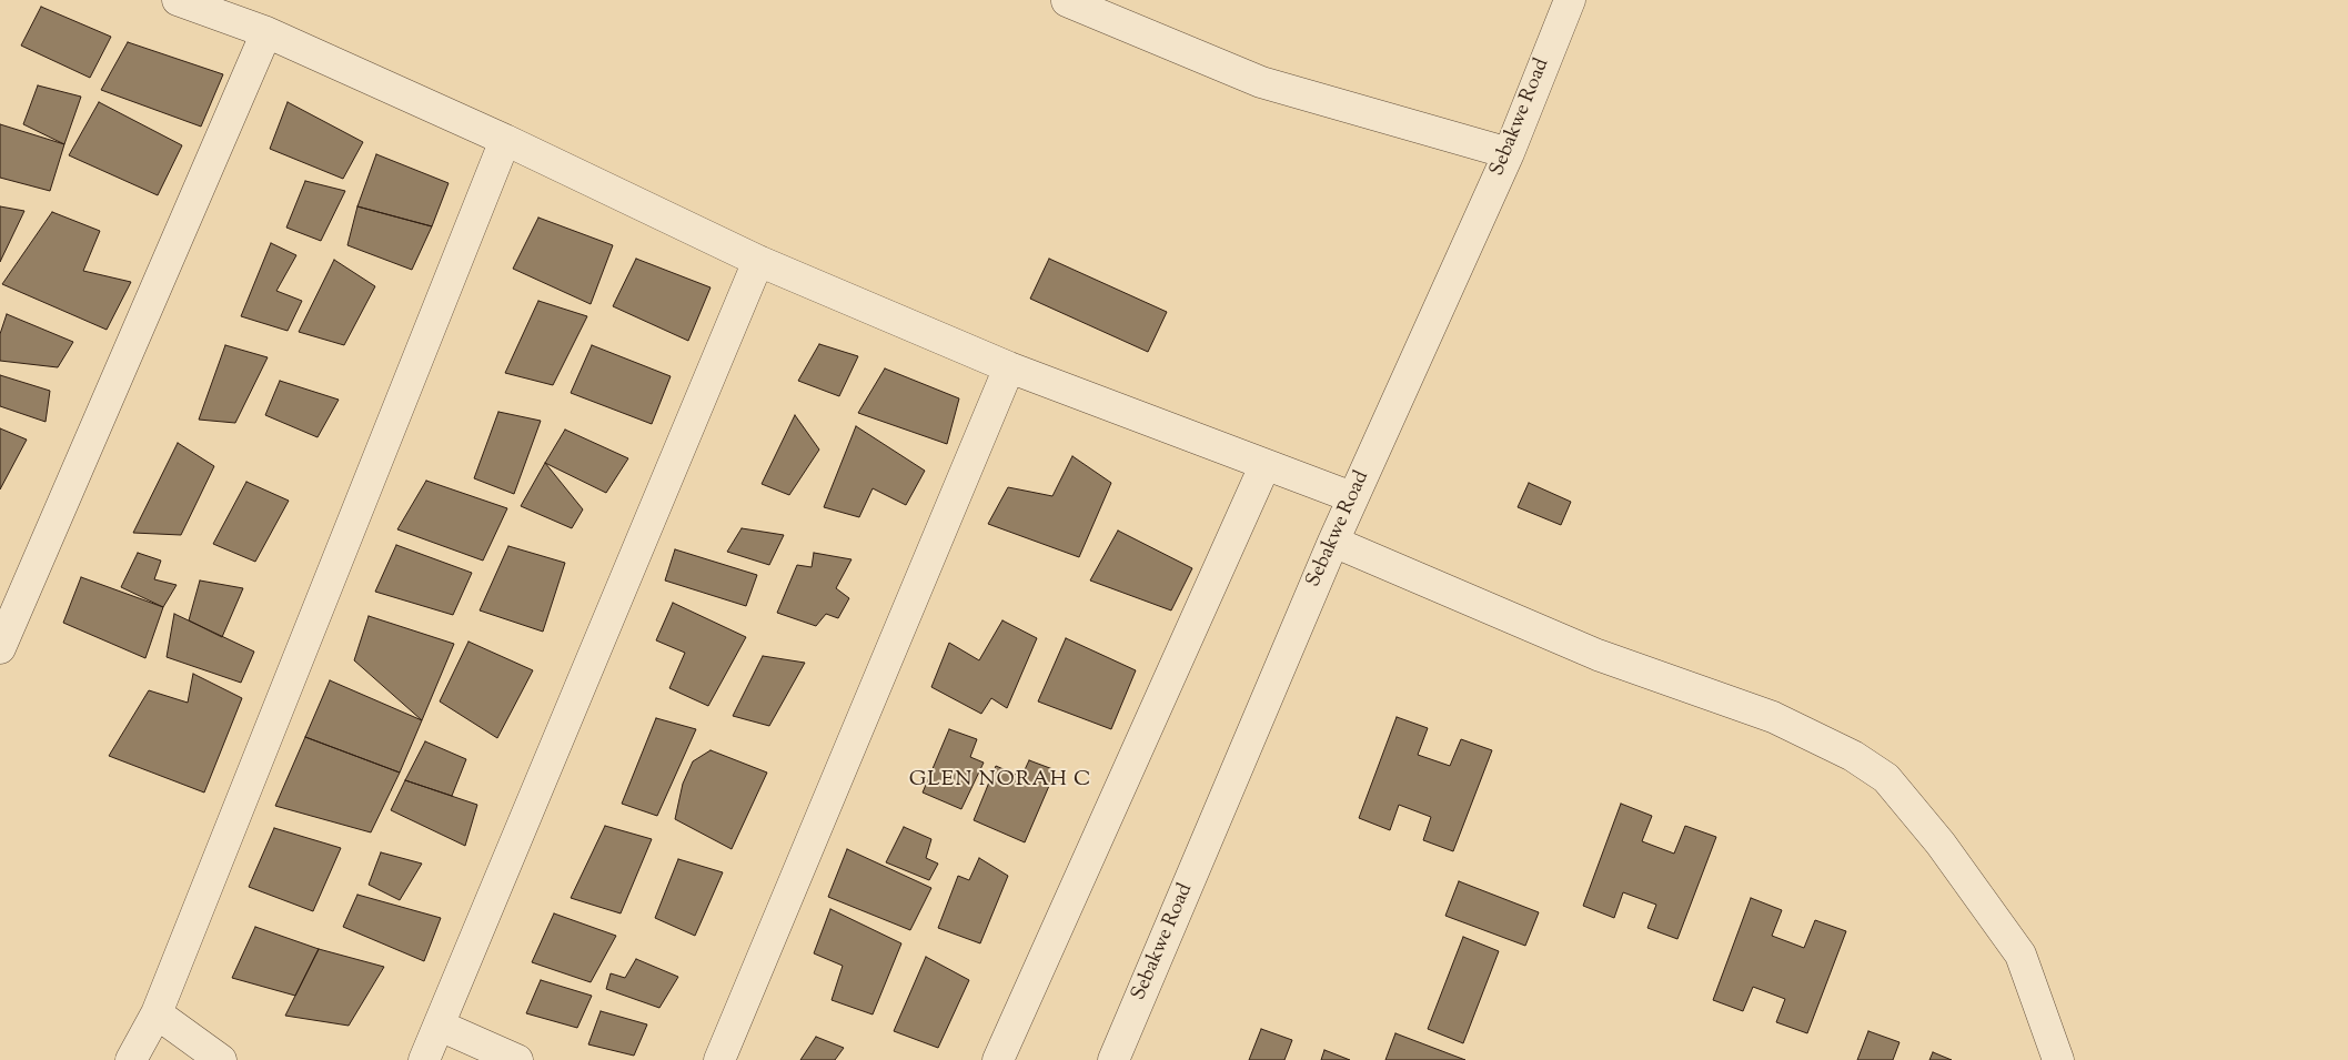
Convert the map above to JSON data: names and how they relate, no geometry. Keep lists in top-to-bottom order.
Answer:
{
  "streets": {
    "street": ["Sebakwe Road"]
  },
  "districts": ["GLEN NORAH C"]
}
